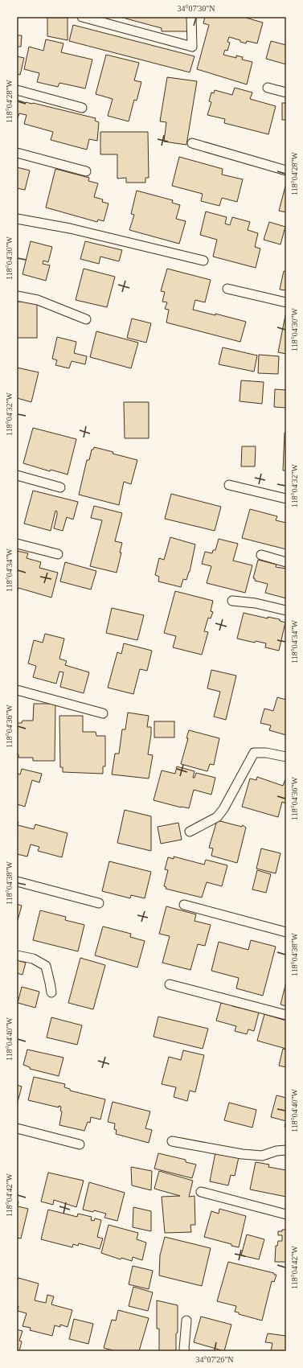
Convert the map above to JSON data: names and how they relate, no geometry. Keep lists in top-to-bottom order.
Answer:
{
  "coordinates": [
    "34°07'30\"N",
    "118°04'28\"W",
    "118°04'30\"W",
    "118°04'32\"W",
    "118°04'34\"W",
    "118°04'36\"W",
    "118°04'38\"W",
    "118°04'40\"W",
    "118°04'42\"W",
    "34°07'26\"N"
  ]
}
